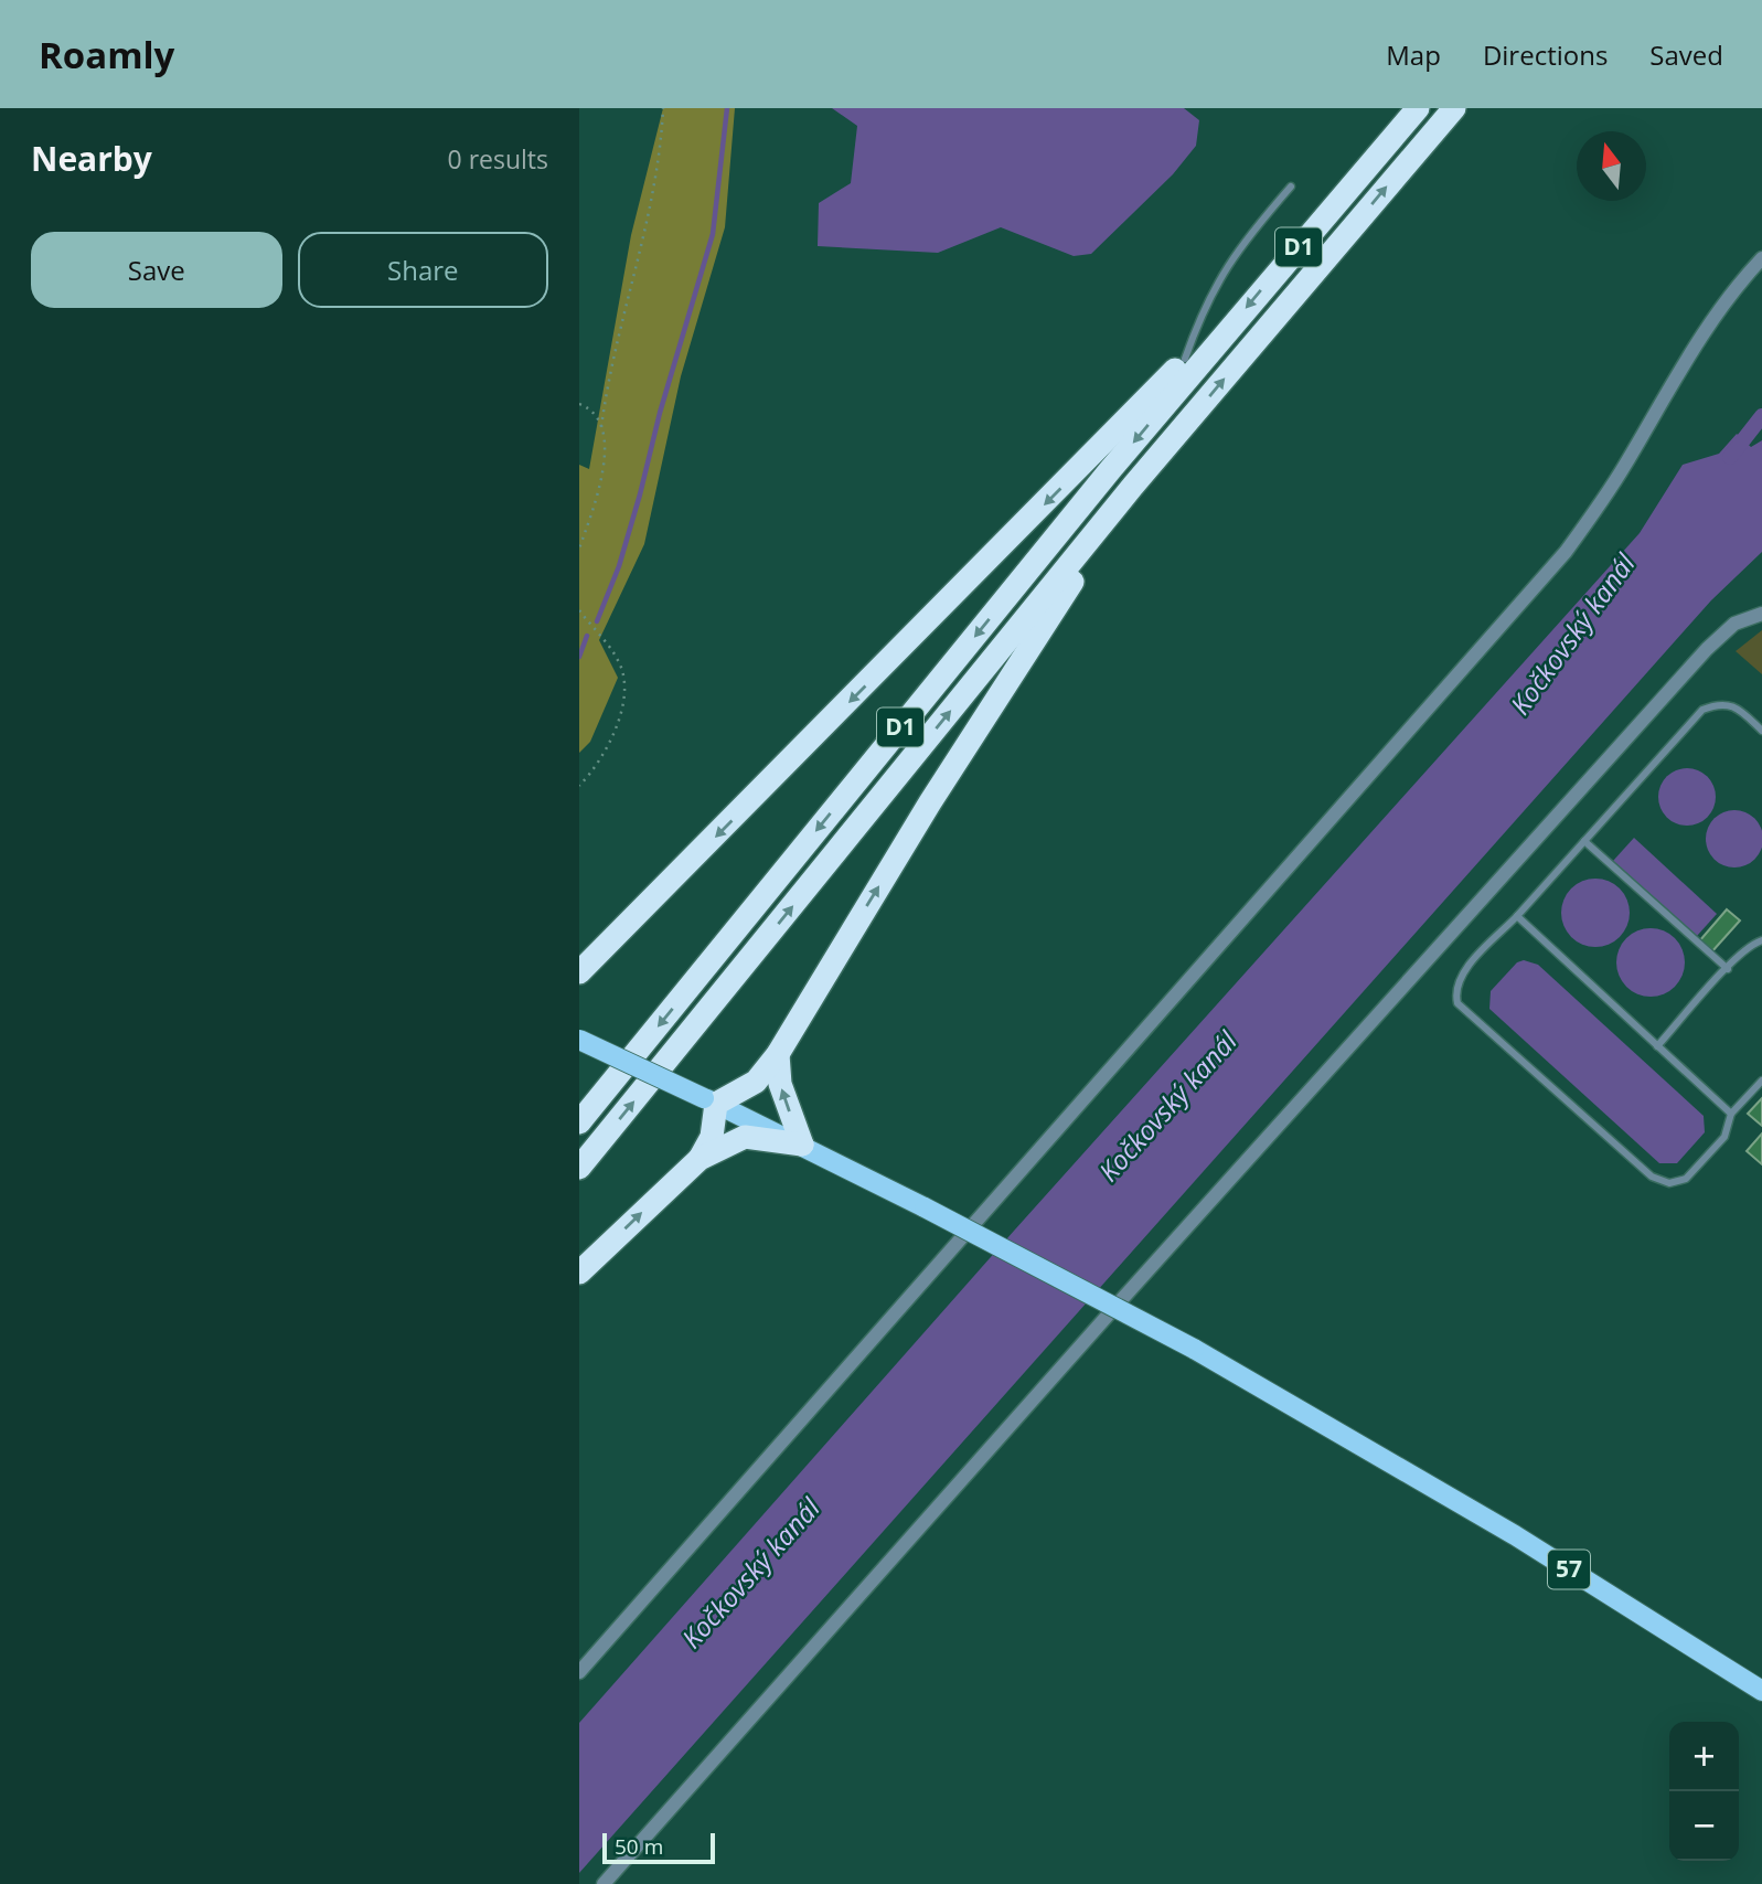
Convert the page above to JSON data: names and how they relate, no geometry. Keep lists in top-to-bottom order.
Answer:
{
  "streets": {
    "highway": ["D1"],
    "main road": ["57"]
  },
  "water": ["Kočkovský kanál"],
  "scale_bar": "50 m",
  "north": "top",
  "page": {
    "header": "Roamly",
    "nav": ["Map", "Directions", "Saved"],
    "heading": ["Nearby", "0 results"],
    "buttons": ["Save", "Share"],
    "map_buttons": ["+", "−"],
    "scale": "50 m"
  }
}
